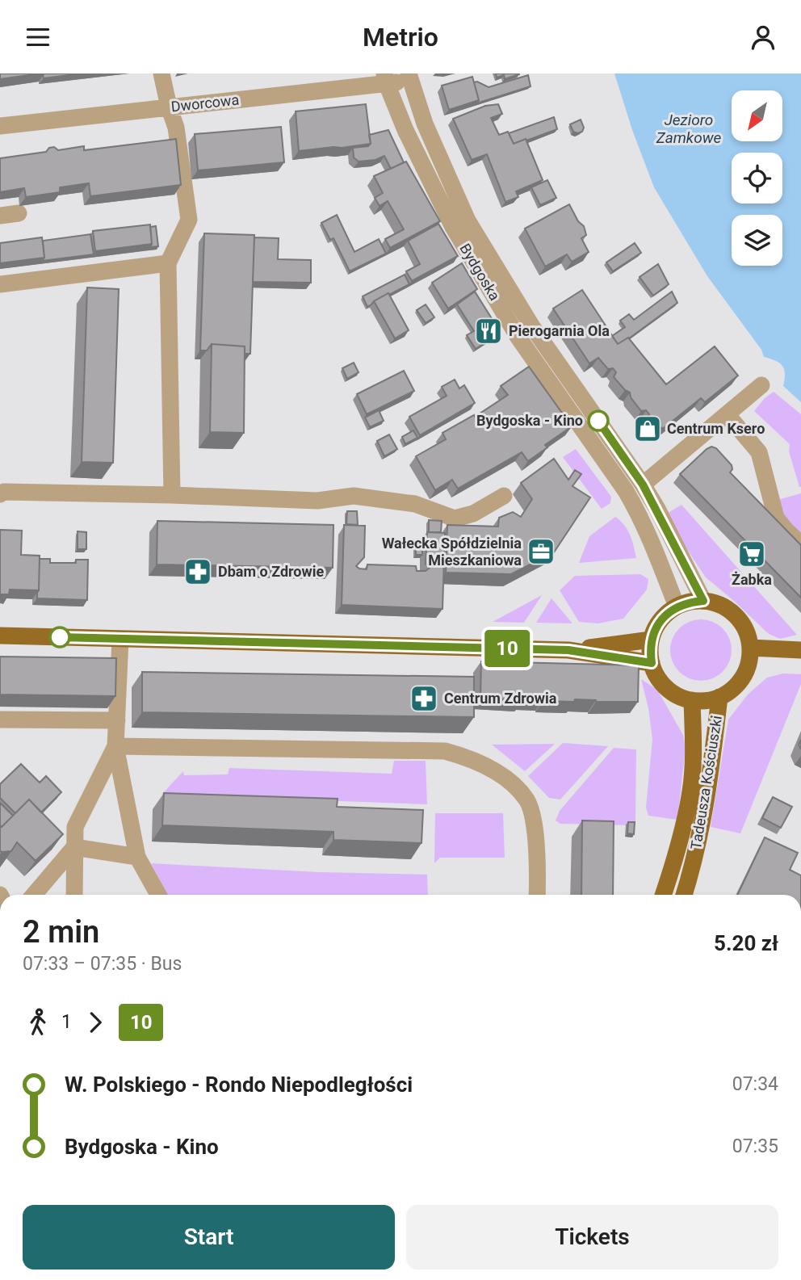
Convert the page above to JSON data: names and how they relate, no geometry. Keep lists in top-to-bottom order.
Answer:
{
  "streets": {
    "main road": ["Tadeusza Kościuszki"],
    "street": ["Dworcowa", "Bydgoska"]
  },
  "crossings": [
    ["Dworcowa", "Bydgoska"],
    ["Bydgoska", "Tadeusza Kościuszki"]
  ],
  "water": ["Jezioro Zamkowe"],
  "places": {
    "restaurant": ["Pierogarnia Ola"],
    "other": ["Bydgoska - Kino"],
    "shop": ["Centrum Ksero"],
    "office": ["Wałecka Spółdzielnia Mieszkaniowa"],
    "supermarket": ["Żabka"],
    "pharmacy": ["Dbam o Zdrowie", "Centrum Zdrowia"]
  },
  "lines": ["bus line 10"],
  "north": "bottom left",
  "page": {
    "header": "Metrio",
    "on_map": "10",
    "heading": ["2 min", "07:33 – 07:35 · Bus", "5.20 zł"],
    "legs": ["1", "10"],
    "list": [
      {
        "name": "W. Polskiego - Rondo Niepodległości",
        "value": "07:34"
      },
      {
        "name": "Bydgoska - Kino",
        "value": "07:35"
      }
    ],
    "buttons": ["Start", "Tickets"]
  }
}
